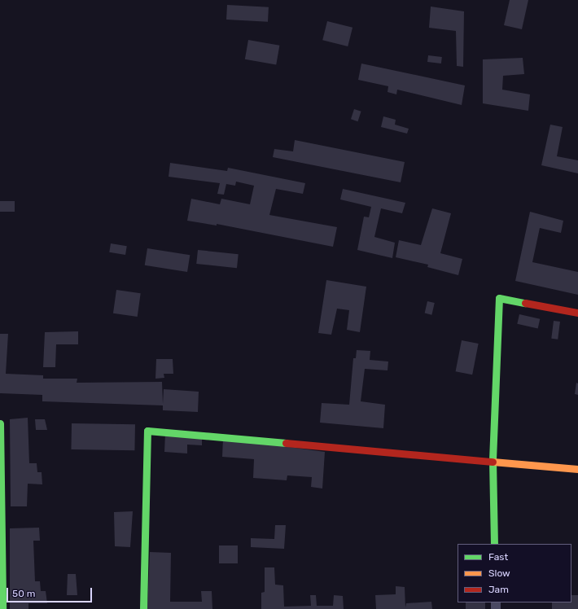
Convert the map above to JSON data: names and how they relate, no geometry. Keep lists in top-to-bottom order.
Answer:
{
  "legend": ["Fast", "Slow", "Jam"],
  "scale_bar": "50 m"
}
